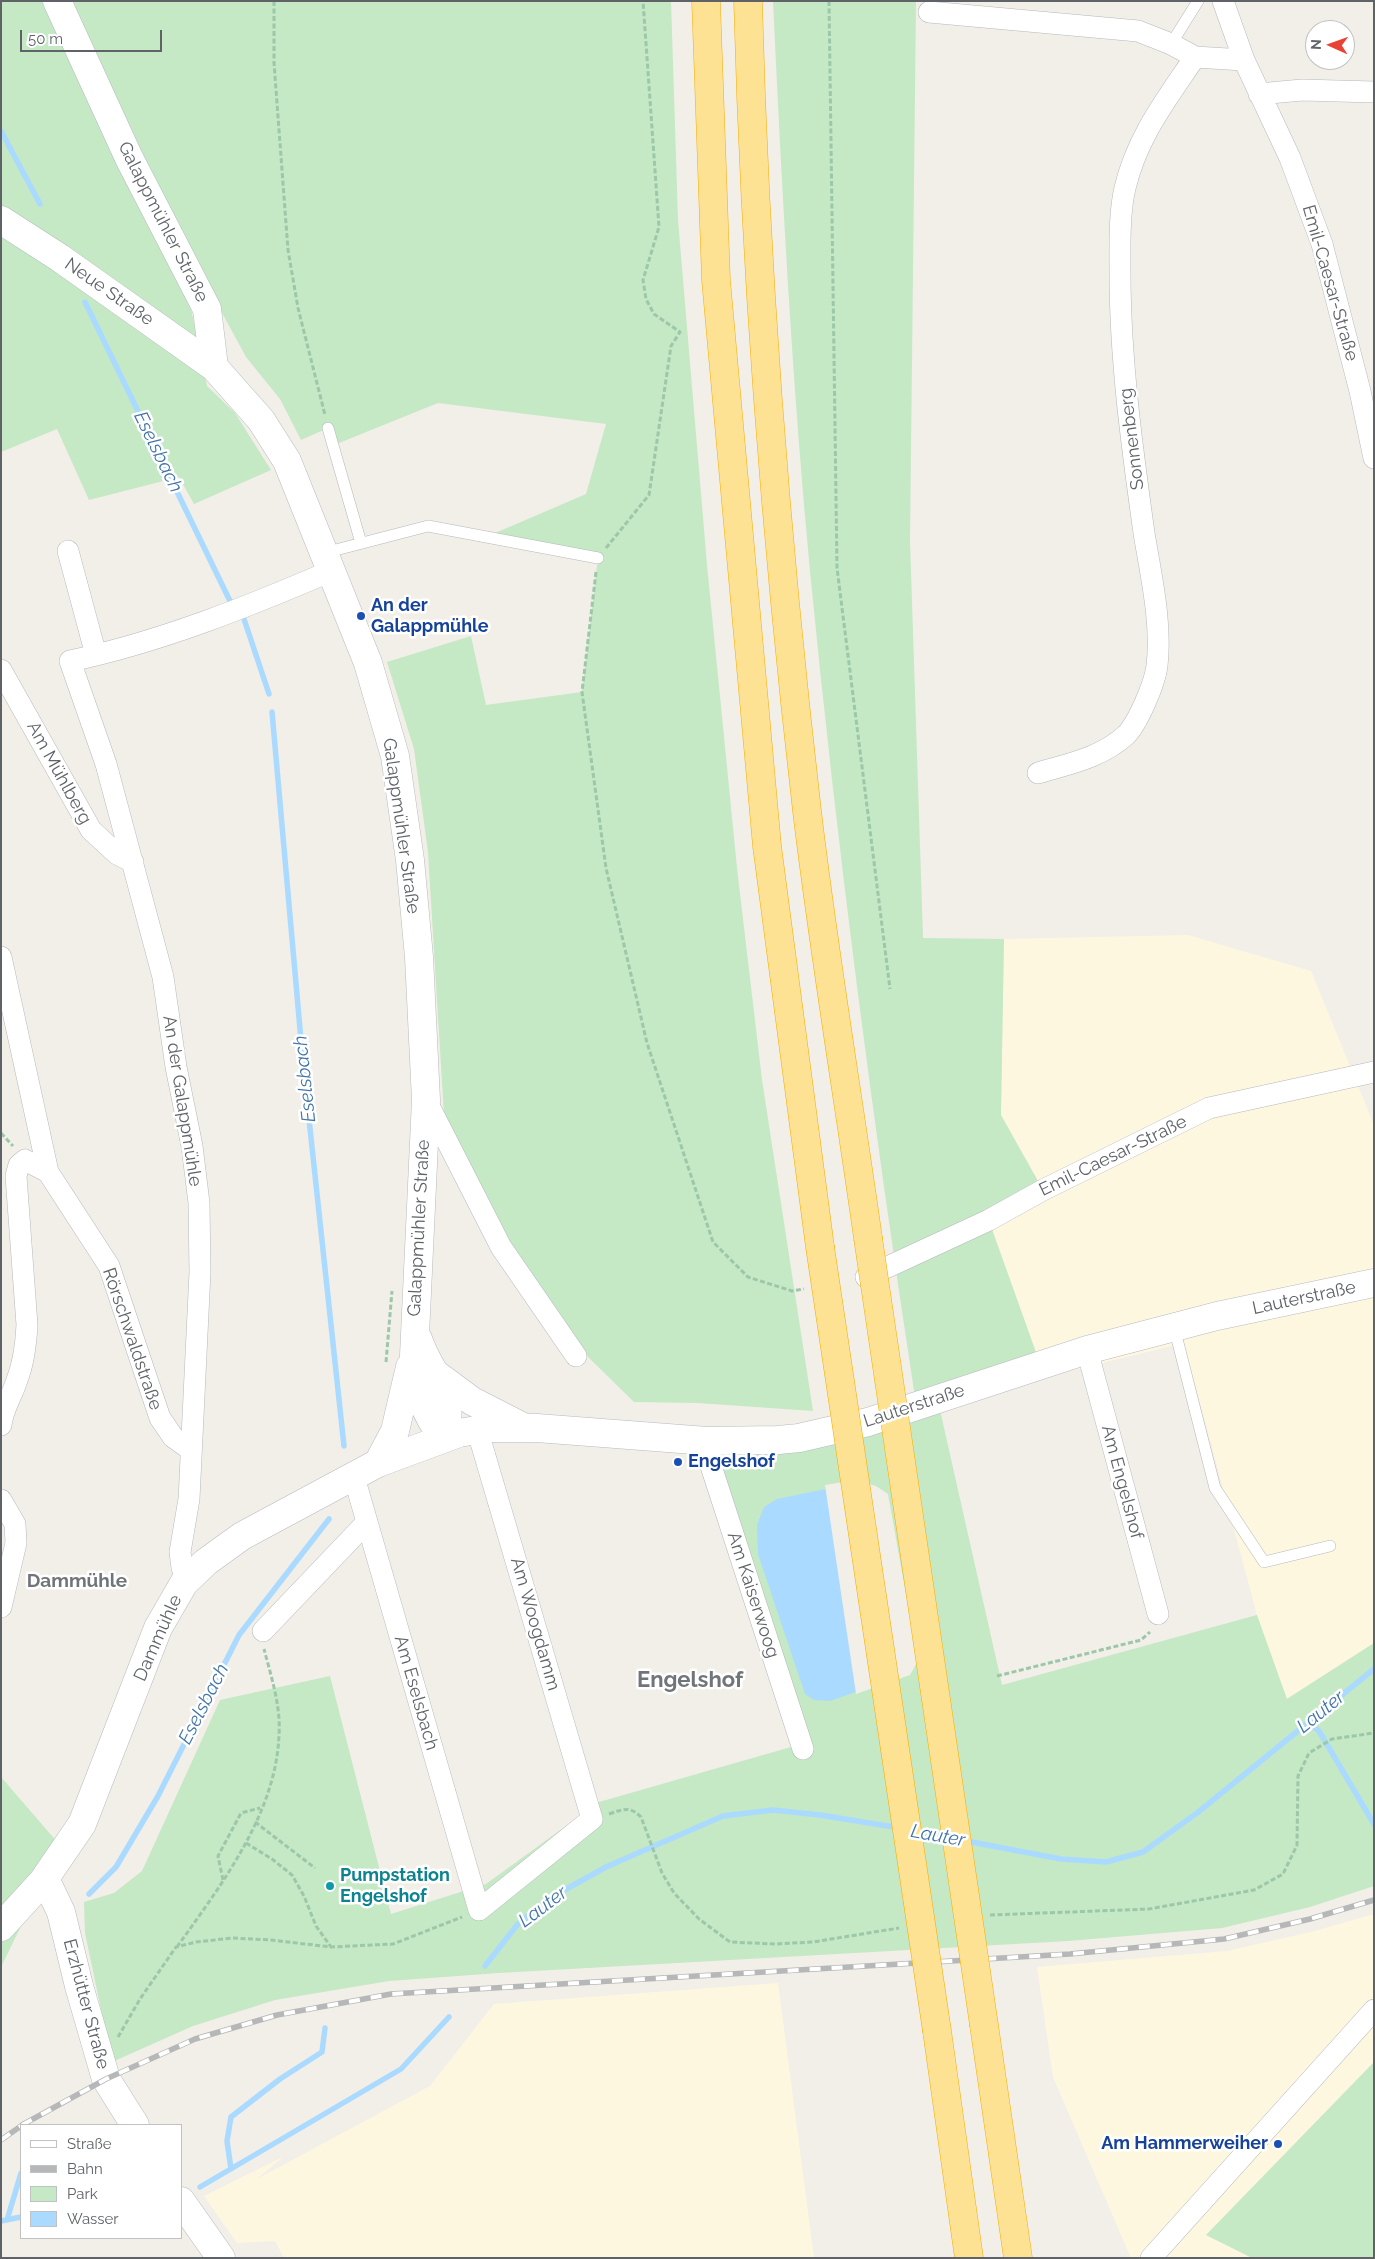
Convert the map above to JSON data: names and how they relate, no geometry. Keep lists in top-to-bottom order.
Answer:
{
  "streets": {
    "main road": [
      "Galappmühler Straße",
      "Neue Straße",
      "Lauterstraße",
      "Dammühle",
      "Erzhütter Straße"
    ],
    "street": [
      "Emil-Caesar-Straße",
      "Sonnenberg",
      "Am Mühlberg",
      "An der Galappmühle",
      "Rörschwaldstraße",
      "Am Engelshof",
      "Am Kaiserwoog",
      "Am Woogdamm",
      "Am Eselsbach"
    ]
  },
  "crossings": [
    ["Galappmühler Straße", "Neue Straße"],
    ["Galappmühler Straße", "An der Galappmühle"],
    ["Galappmühler Straße", "Lauterstraße"],
    ["Galappmühler Straße", "Dammühle"],
    ["Am Mühlberg", "An der Galappmühle"],
    ["An der Galappmühle", "Rörschwaldstraße"],
    ["An der Galappmühle", "Dammühle"],
    ["Lauterstraße", "Am Engelshof"],
    ["Lauterstraße", "Am Kaiserwoog"],
    ["Lauterstraße", "Am Woogdamm"],
    ["Lauterstraße", "Dammühle"],
    ["Dammühle", "Am Eselsbach"],
    ["Dammühle", "Erzhütter Straße"]
  ],
  "districts": ["Dammühle", "Engelshof"],
  "water": ["Eselsbach", "Lauter"],
  "places": [
    "An der Galappmühle",
    "Engelshof",
    "Pumpstation Engelshof",
    "Am Hammerweiher"
  ],
  "legend": [
    "Straße",
    "Bahn",
    "Park",
    "Wasser"
  ],
  "scale_bar": "50 m",
  "north": "left"
}
